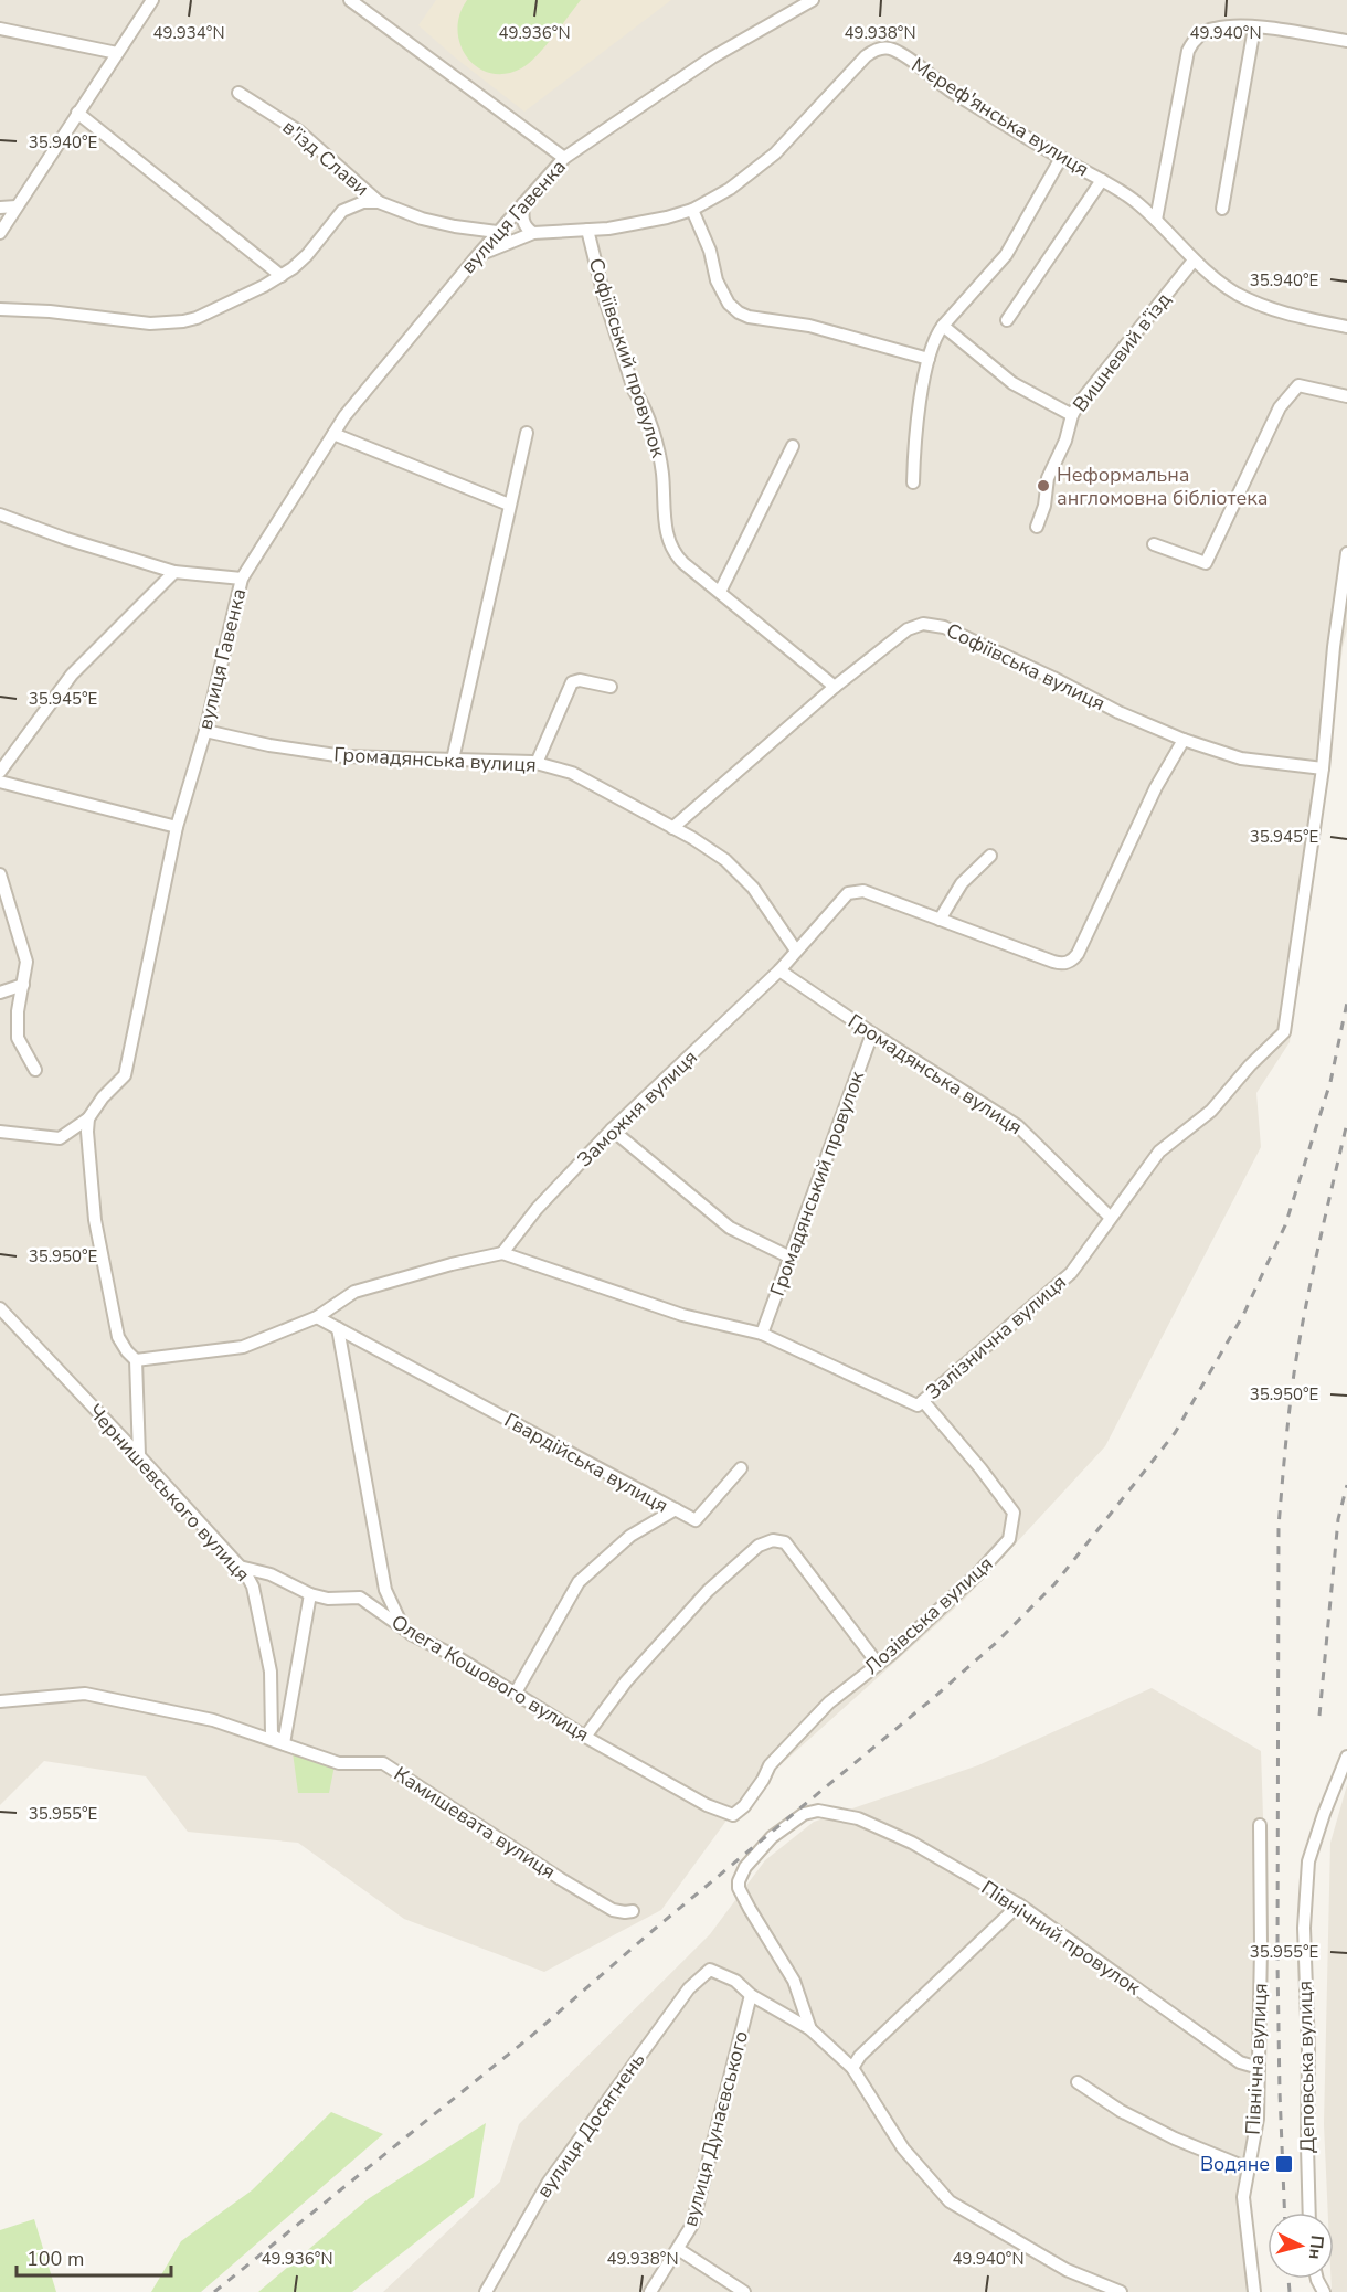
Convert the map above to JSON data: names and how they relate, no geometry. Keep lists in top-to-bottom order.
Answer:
{
  "streets": {
    "street": [
      "Мереф'янська вулиця",
      "в'їзд Слави",
      "вулиця Гавенка",
      "Вишневий в’їзд",
      "Софіївський провулок",
      "Софіївська вулиця",
      "Громадянська вулиця",
      "Заможня вулиця",
      "Громадянський провулок",
      "Залізнична вулиця",
      "Гвардійська вулиця",
      "Чернишевського вулиця",
      "Лозівська вулиця",
      "Олега Кошового вулиця",
      "Камишевата вулиця",
      "Північний провулок",
      "Північна вулиця",
      "Деповська вулиця",
      "вулиця Досягнень",
      "вулиця Дунаєвського"
    ]
  },
  "crossings": [
    ["Мереф'янська вулиця", "вулиця Гавенка"],
    ["Мереф'янська вулиця", "Вишневий в’їзд"],
    ["Мереф'янська вулиця", "Софіївський провулок"],
    ["вулиця Гавенка", "Громадянська вулиця"],
    ["Софіївський провулок", "Софіївська вулиця"],
    ["Софіївська вулиця", "Громадянська вулиця"],
    ["Софіївська вулиця", "Залізнична вулиця"],
    ["Громадянська вулиця", "Заможня вулиця"],
    ["Громадянська вулиця", "Громадянський провулок"],
    ["Громадянська вулиця", "Залізнична вулиця"],
    ["Заможня вулиця", "Залізнична вулиця"],
    ["Громадянський провулок", "Залізнична вулиця"],
    ["Залізнична вулиця", "Лозівська вулиця"],
    ["Гвардійська вулиця", "Олега Кошового вулиця"],
    ["Чернишевського вулиця", "Олега Кошового вулиця"],
    ["Чернишевського вулиця", "Камишевата вулиця"],
    ["Лозівська вулиця", "Олега Кошового вулиця"],
    ["Північний провулок", "Північна вулиця"],
    ["вулиця Досягнень", "вулиця Дунаєвського"]
  ],
  "places": {
    "other": ["Неформальна англомовна бібліотека"],
    "transit": ["Водяне"]
  },
  "scale_bar": "100 m",
  "north": "right",
  "coordinates": [
    "49.934°N",
    "49.936°N",
    "49.938°N",
    "49.940°N",
    "35.940°E",
    "35.945°E",
    "35.950°E",
    "35.955°E"
  ]
}
